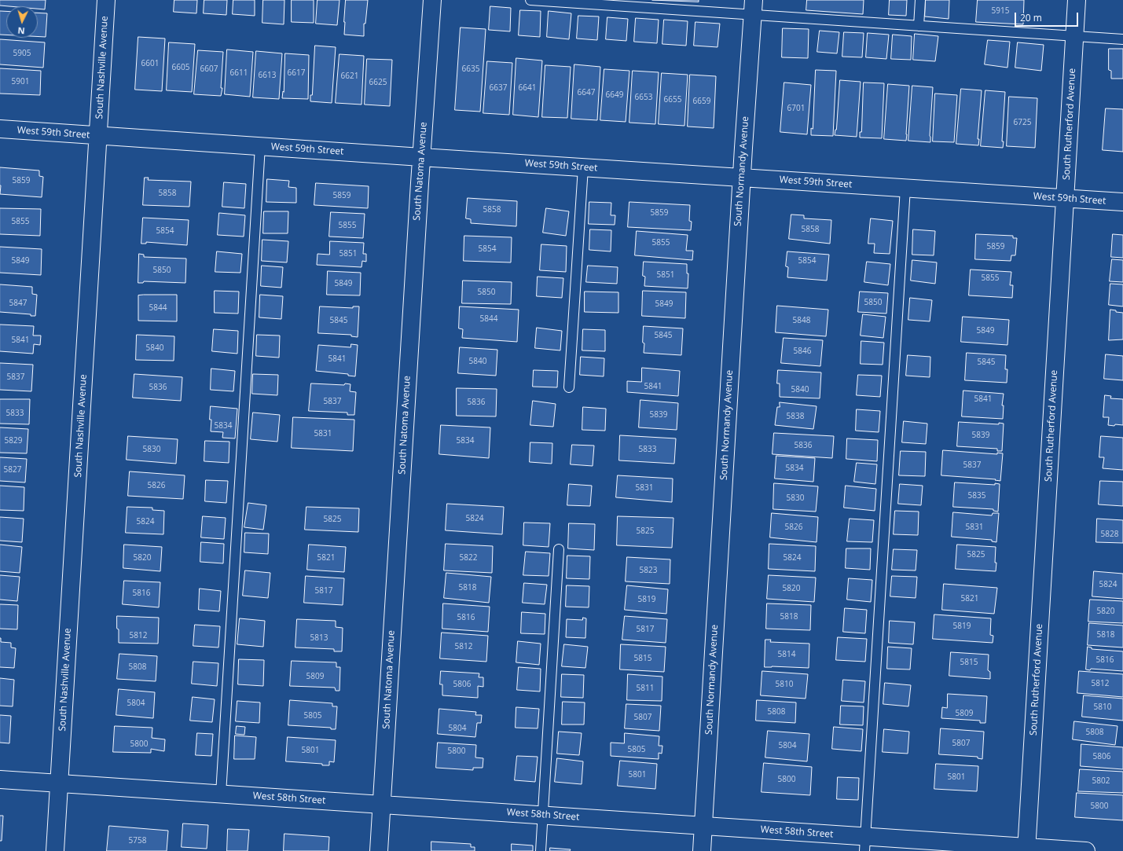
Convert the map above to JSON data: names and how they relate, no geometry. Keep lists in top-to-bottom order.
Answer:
{
  "streets": {
    "street": [
      "South Nashville Avenue",
      "South Rutherford Avenue",
      "West 59th Street",
      "South Natoma Avenue",
      "South Normandy Avenue",
      "West 58th Street"
    ]
  },
  "crossings": [
    ["South Nashville Avenue", "West 59th Street"],
    ["South Nashville Avenue", "West 58th Street"],
    ["South Rutherford Avenue", "West 59th Street"],
    ["South Rutherford Avenue", "West 58th Street"],
    ["West 59th Street", "South Natoma Avenue"],
    ["West 59th Street", "South Normandy Avenue"],
    ["South Natoma Avenue", "West 58th Street"],
    ["South Normandy Avenue", "West 58th Street"]
  ],
  "house_numbers": [
    "5915",
    "5905",
    "6601",
    "6605",
    "6607",
    "6635",
    "6611",
    "6617",
    "6613",
    "6621",
    "5901",
    "6625",
    "6637",
    "6641",
    "6647",
    "6649",
    "6653",
    "6655",
    "6659",
    "6701",
    "6725",
    "5859",
    "5858",
    "5859",
    "5858",
    "5859",
    "5855",
    "5855",
    "5858",
    "5854",
    "5855",
    "5859",
    "5854",
    "5851",
    "5849",
    "5854",
    "5850",
    "5851",
    "5855",
    "5849",
    "5850",
    "5850",
    "5847",
    "5849",
    "5844",
    "5844",
    "5845",
    "5848",
    "5849",
    "5845",
    "5841",
    "5840",
    "5846",
    "5841",
    "5840",
    "5845",
    "5837",
    "5841",
    "5836",
    "5840",
    "5841",
    "5837",
    "5836",
    "5833",
    "5839",
    "5838",
    "5834",
    "5831",
    "5839",
    "5829",
    "5834",
    "5836",
    "5830",
    "5833",
    "5837",
    "5834",
    "5827",
    "5826",
    "5831",
    "5835",
    "5830",
    "5824",
    "5825",
    "5824",
    "5826",
    "5831",
    "5825",
    "5828",
    "5825",
    "5820",
    "5821",
    "5822",
    "5824",
    "5823",
    "5824",
    "5818",
    "5820",
    "5817",
    "5816",
    "5821",
    "5819",
    "5820",
    "5818",
    "5816",
    "5819",
    "5817",
    "5818",
    "5812",
    "5813",
    "5812",
    "5814",
    "5815",
    "5816",
    "5815",
    "5808",
    "5809",
    "5812",
    "5806",
    "5810",
    "5811",
    "5804",
    "5810",
    "5808",
    "5809",
    "5805",
    "5807",
    "5804",
    "5808",
    "5807",
    "5800",
    "5804",
    "5805",
    "5801",
    "5800",
    "5806",
    "5801",
    "5801",
    "5800",
    "5802",
    "5800",
    "5758"
  ],
  "scale_bar": "20 m",
  "north": "bottom"
}
